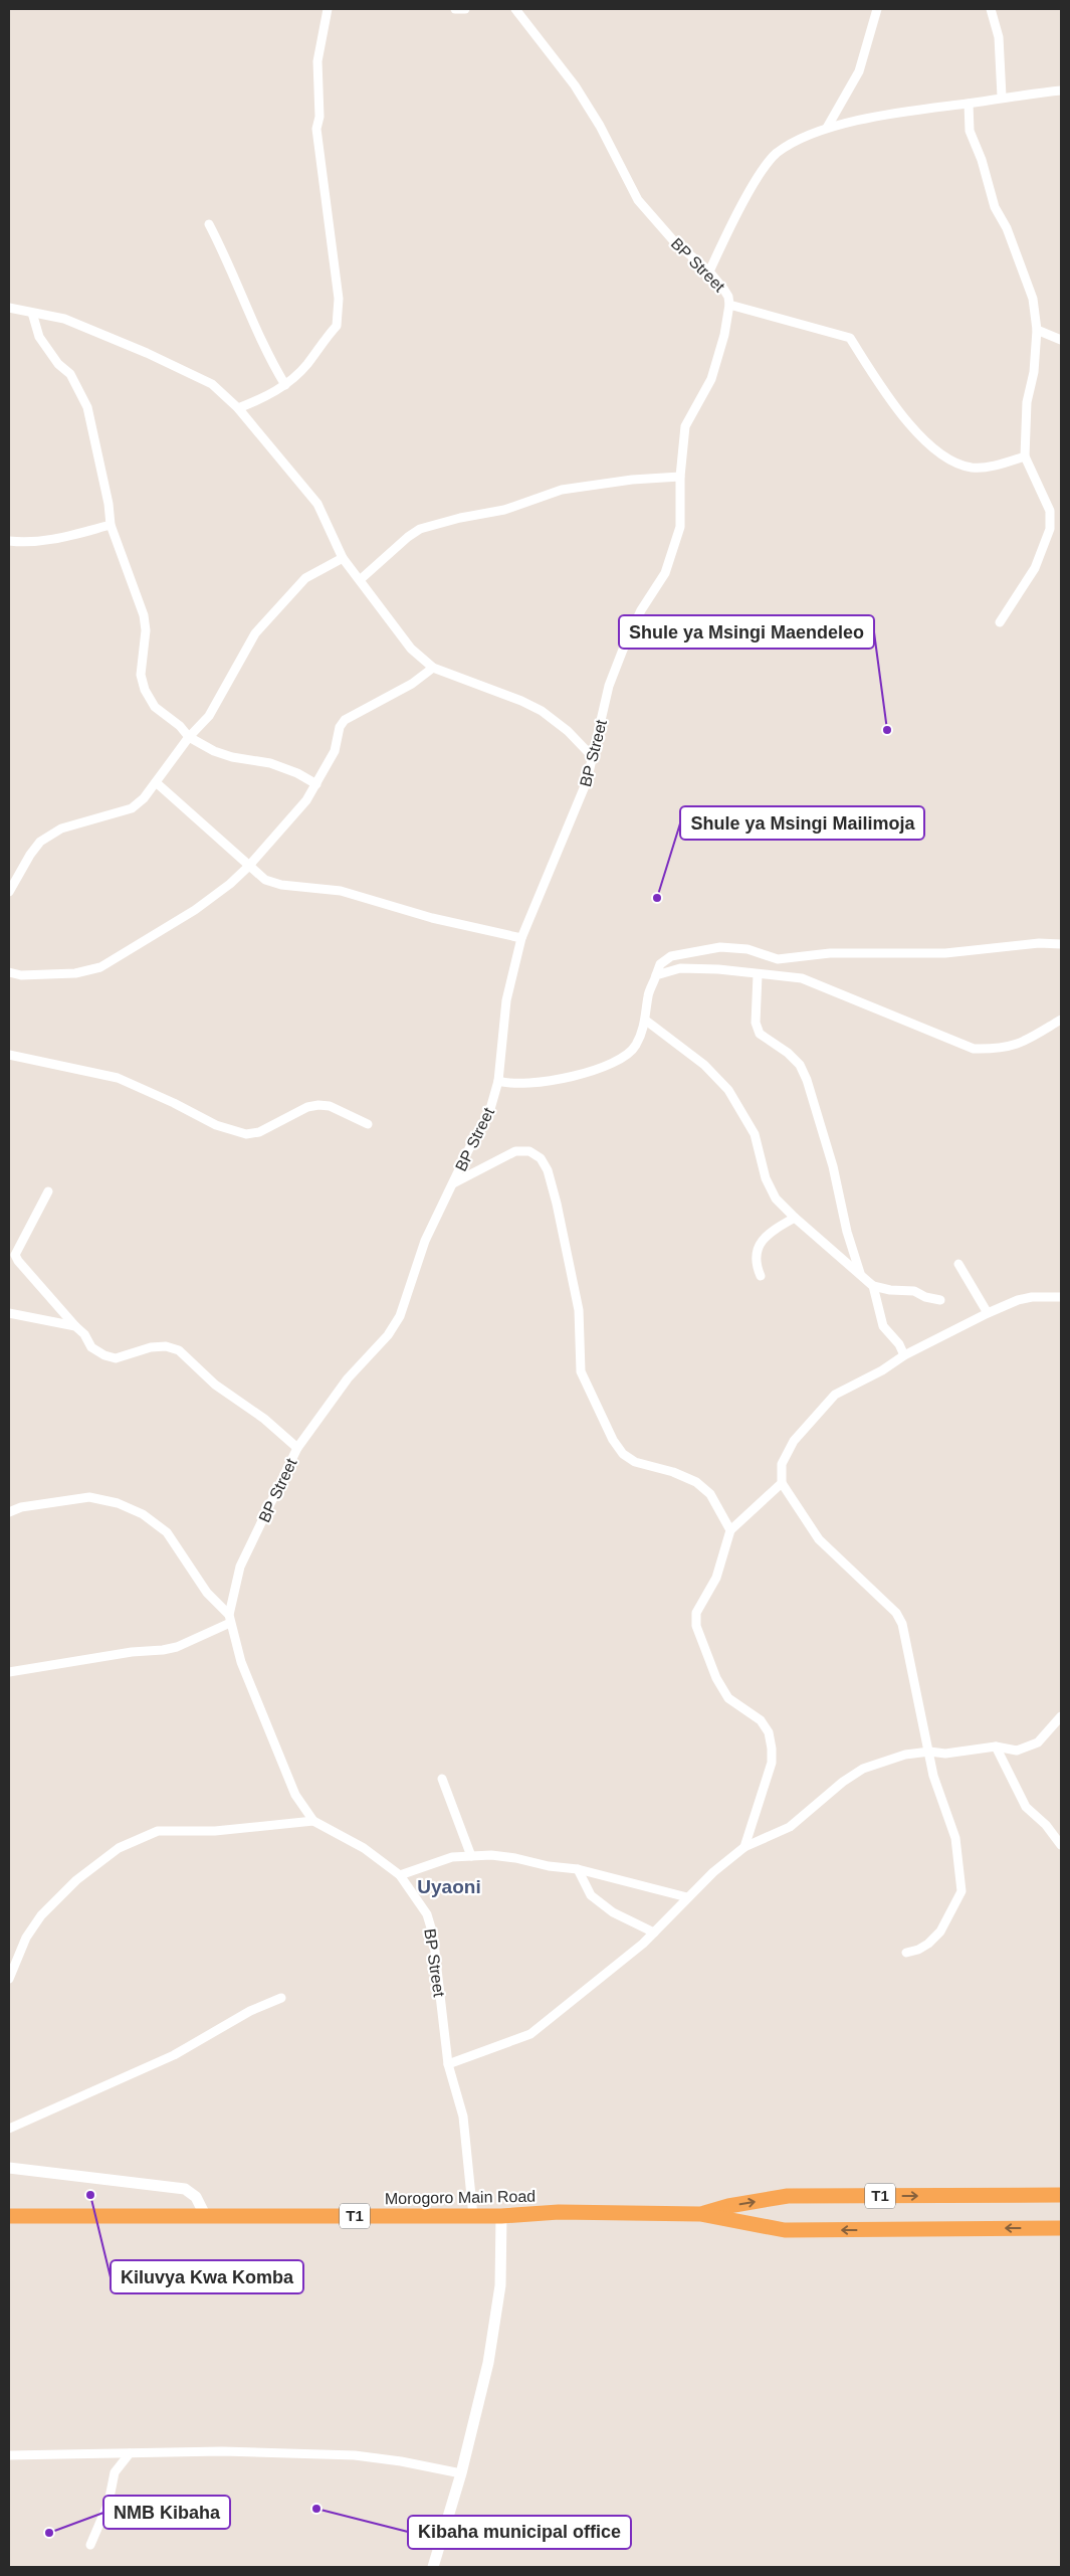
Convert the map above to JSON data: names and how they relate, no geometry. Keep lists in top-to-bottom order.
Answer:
{
  "streets": {
    "highway": ["T1", "Morogoro Main Road"],
    "street": ["BP Street"]
  },
  "crossings": [
    ["BP Street", "Morogoro Main Road"]
  ],
  "districts": ["Uyaoni"],
  "places": [
    "Shule ya Msingi Maendeleo",
    "Shule ya Msingi Mailimoja",
    "Kiluvya Kwa Komba",
    "Kibaha municipal office",
    "NMB Kibaha"
  ]
}
